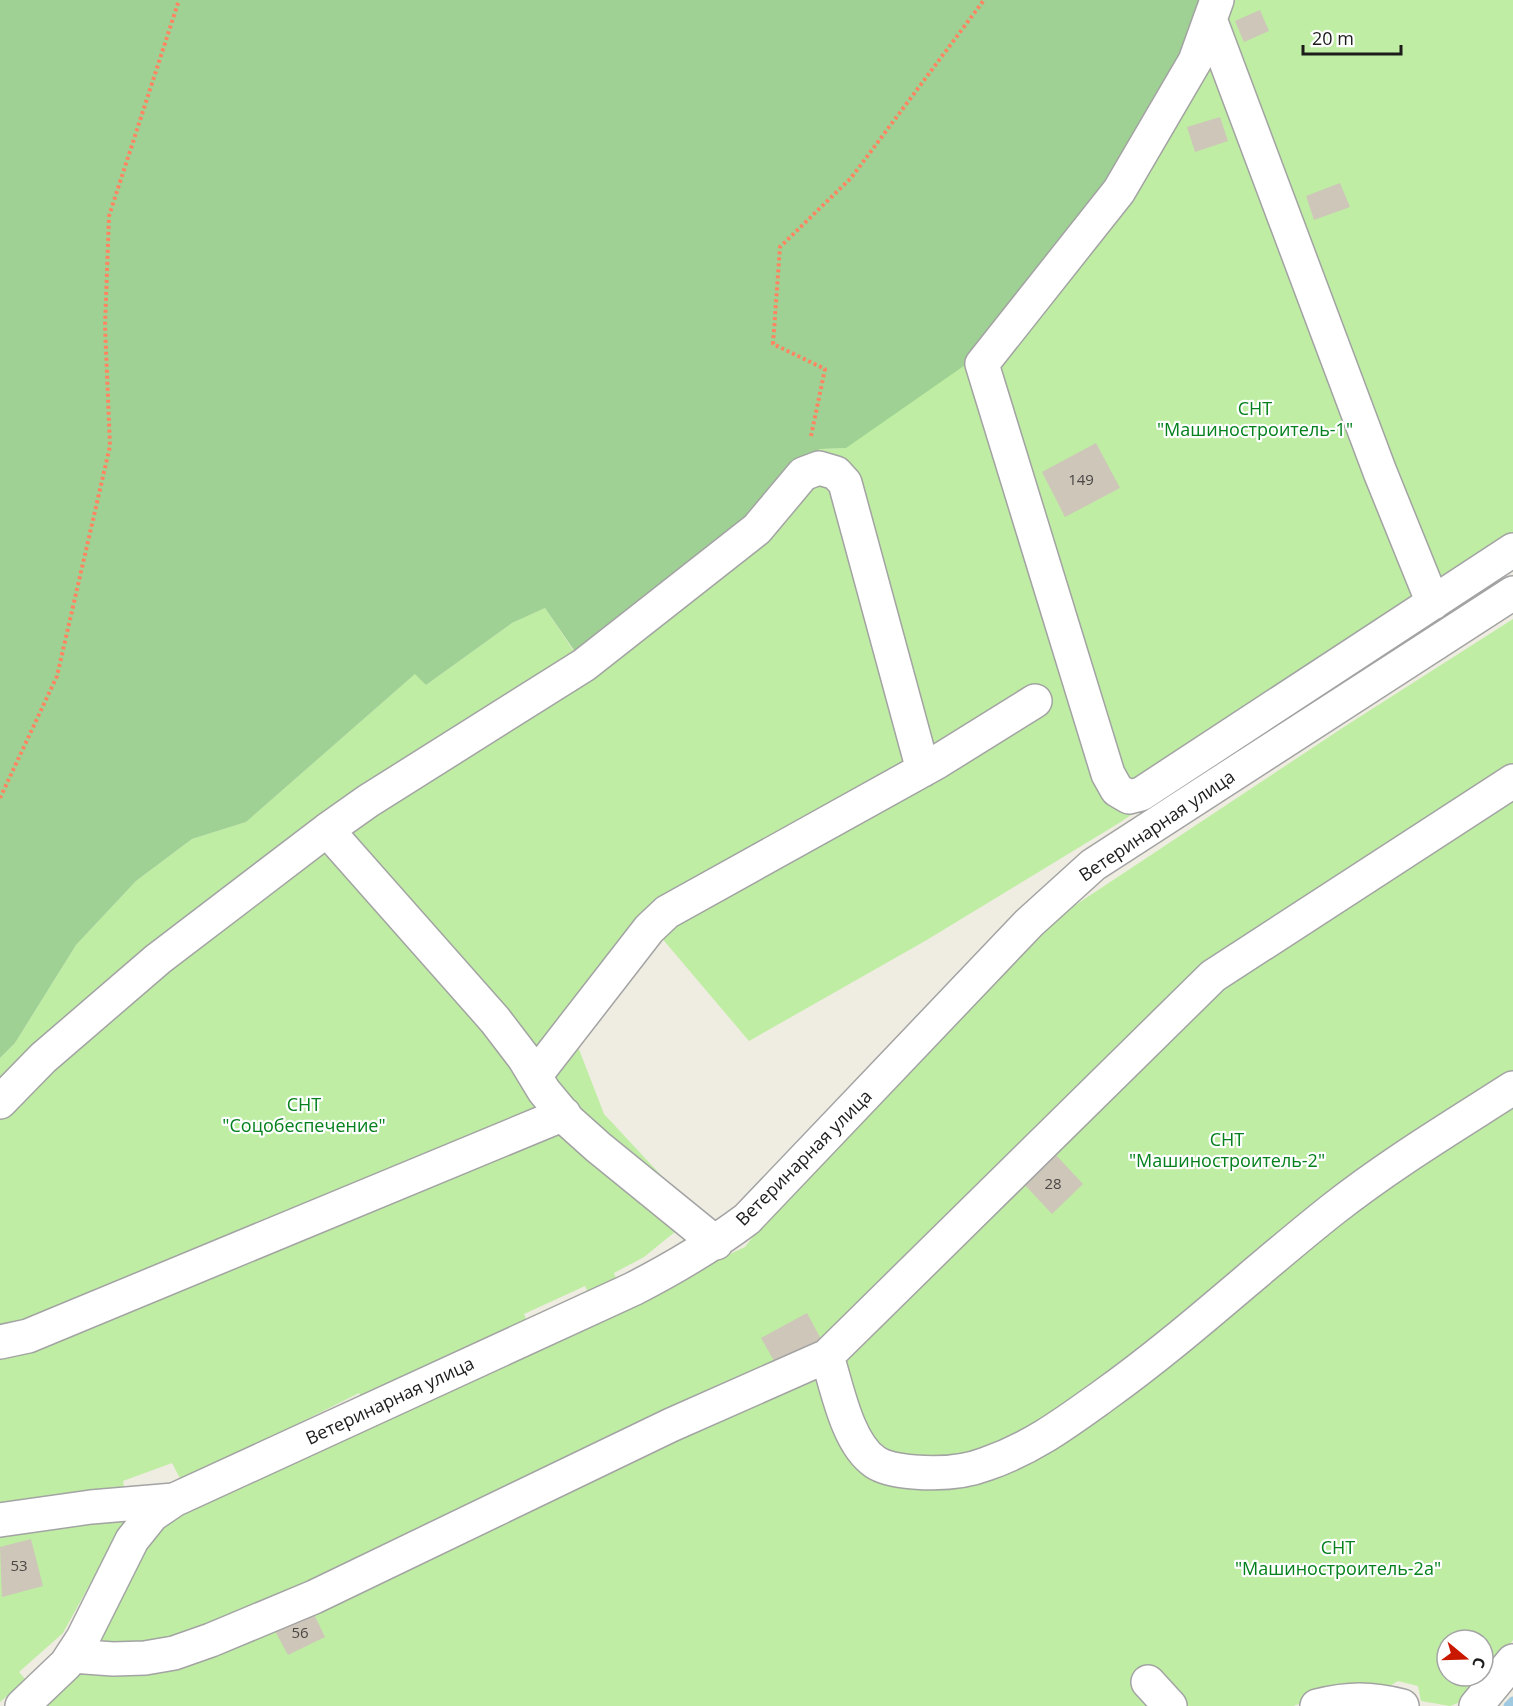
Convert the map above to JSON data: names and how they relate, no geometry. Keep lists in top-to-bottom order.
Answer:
{
  "streets": {
    "street": ["Ветеринарная улица"]
  },
  "parks": [
    "СНТ \"Машиностроитель-1\"",
    "СНТ \"Соцобеспечение\"",
    "СНТ \"Машиностроитель-2\"",
    "СНТ \"Машиностроитель-2а\""
  ],
  "house_numbers": [
    "149",
    "28",
    "53",
    "56"
  ],
  "scale_bar": "20 m",
  "north": "right"
}
